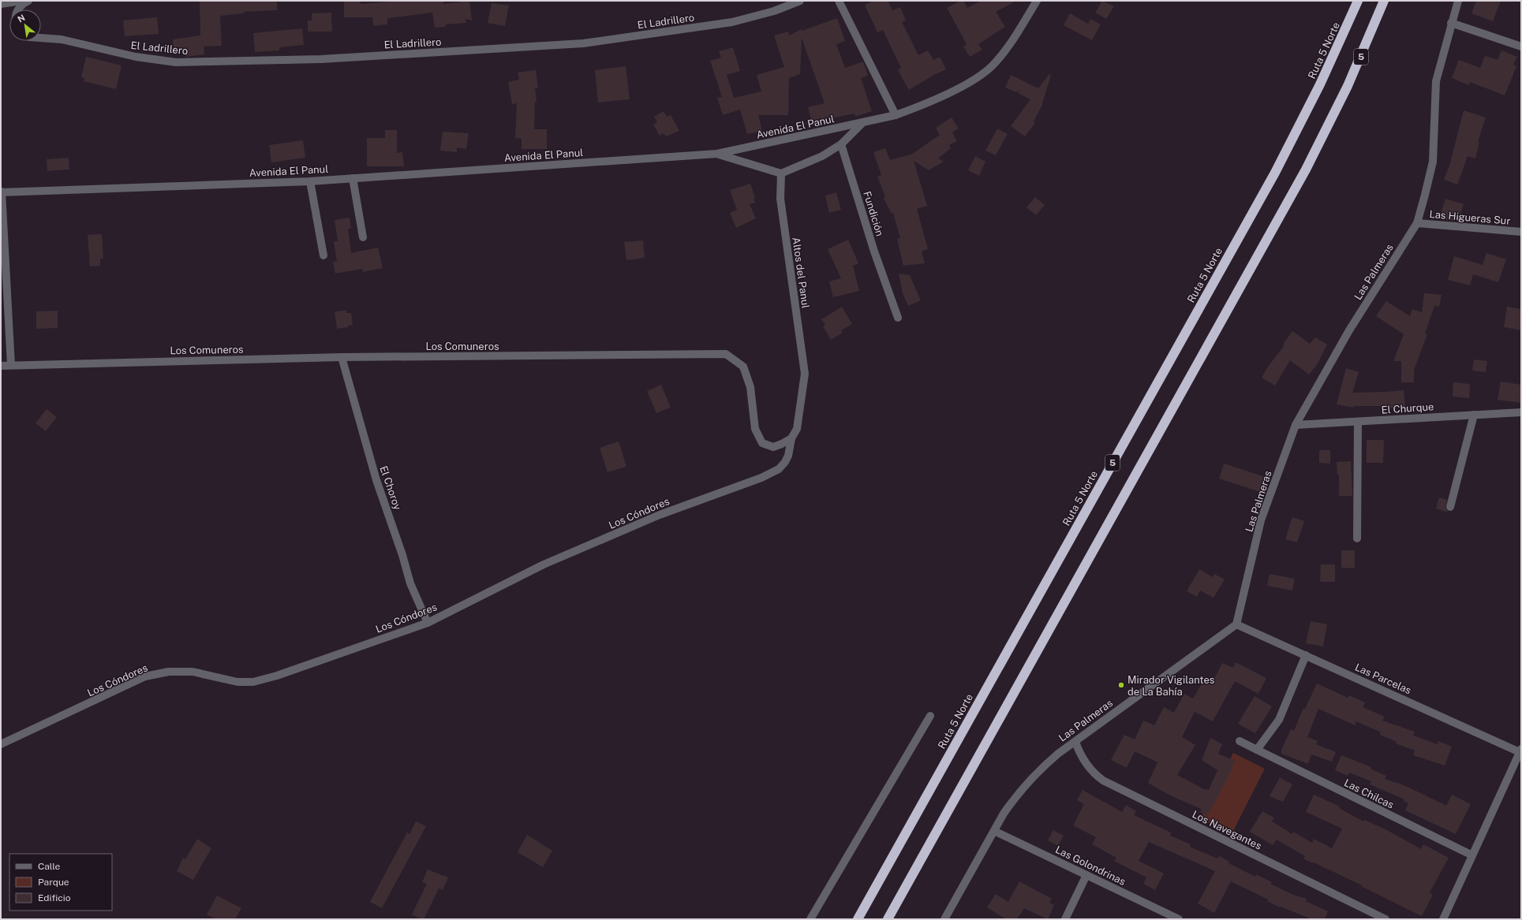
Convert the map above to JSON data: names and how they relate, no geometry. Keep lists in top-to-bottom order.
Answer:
{
  "streets": {
    "highway": ["Ruta 5 Norte", "5"],
    "street": [
      "El Ladrillero",
      "Avenida El Panul",
      "Fundición",
      "Las Higueras Sur",
      "Las Palmeras",
      "Altos del Panul",
      "Los Comuneros",
      "El Churque",
      "El Choroy",
      "Los Cóndores",
      "Las Parcelas",
      "Las Chilcas",
      "Los Navegantes",
      "Las Golondrinas"
    ]
  },
  "crossings": [
    ["Las Higueras Sur", "Las Palmeras"],
    ["Las Palmeras", "El Churque"],
    ["Las Palmeras", "Las Parcelas"],
    ["Las Palmeras", "Los Navegantes"],
    ["Las Palmeras", "Las Golondrinas"],
    ["Altos del Panul", "Los Comuneros"],
    ["Altos del Panul", "Los Cóndores"],
    ["Los Comuneros", "El Choroy"],
    ["Los Comuneros", "Los Cóndores"],
    ["El Choroy", "Los Cóndores"]
  ],
  "places": ["Mirador Vigilantes de La Bahía"],
  "legend": ["Calle", "Parque", "Edificio"],
  "north": "top left"
}
